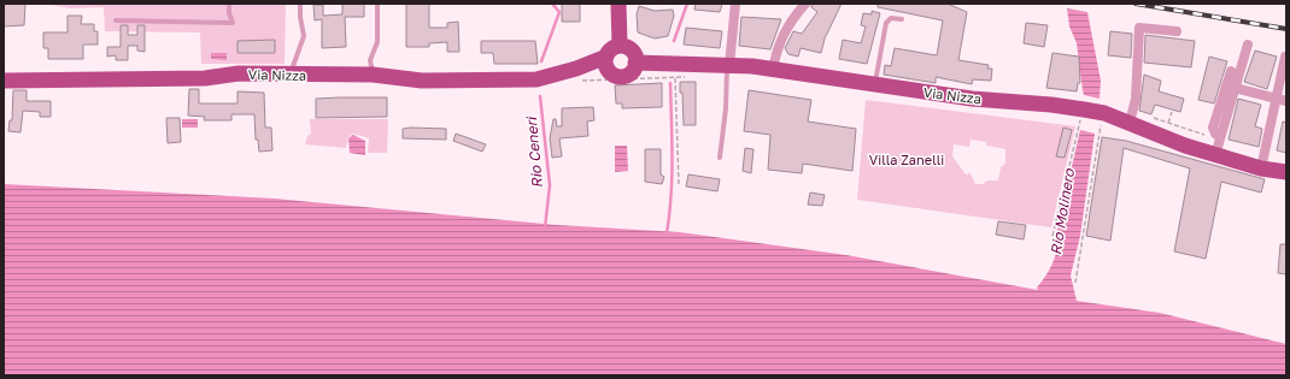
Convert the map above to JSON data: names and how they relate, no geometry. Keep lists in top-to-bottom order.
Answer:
{
  "streets": {
    "main road": ["Via Nizza"]
  },
  "water": ["Rio Ceneri", "Rio Molinero"],
  "parks": ["Villa Zanelli"]
}
